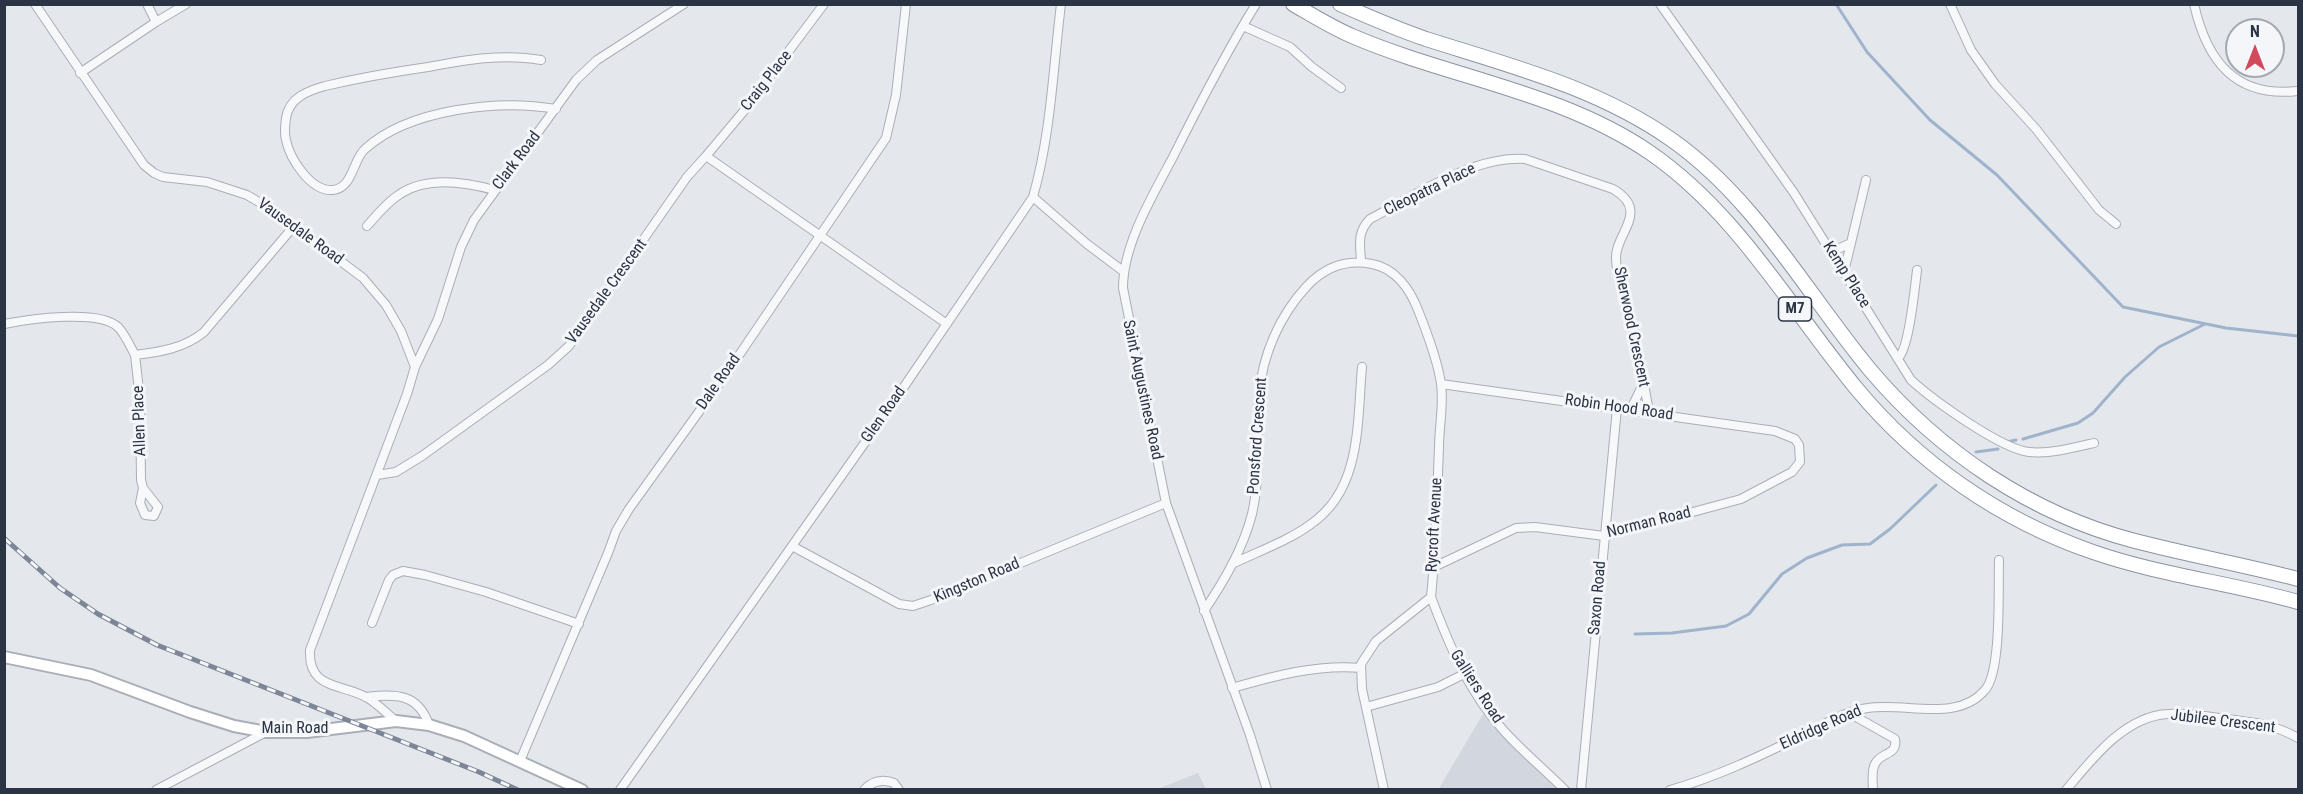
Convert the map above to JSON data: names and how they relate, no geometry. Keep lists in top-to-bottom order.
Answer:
{
  "streets": {
    "highway": ["M7"],
    "main road": ["Main Road"],
    "street": [
      "Craig Place",
      "Clark Road",
      "Cleopatra Place",
      "Vausedale Road",
      "Kemp Place",
      "Vausedale Crescent",
      "Sherwood Crescent",
      "Dale Road",
      "Saint Augustines Road",
      "Robin Hood Road",
      "Glen Road",
      "Allen Place",
      "Ponsford Crescent",
      "Norman Road",
      "Rycroft Avenue",
      "Kingston Road",
      "Saxon Road",
      "Galliers Road",
      "Jubilee Crescent",
      "Eldridge Road"
    ]
  },
  "crossings": [
    ["Craig Place", "Vausedale Crescent"],
    ["Clark Road", "Vausedale Road"],
    ["Cleopatra Place", "Sherwood Crescent"],
    ["Cleopatra Place", "Ponsford Crescent"],
    ["Cleopatra Place", "Rycroft Avenue"],
    ["Sherwood Crescent", "Robin Hood Road"],
    ["Dale Road", "Main Road"],
    ["Saint Augustines Road", "Ponsford Crescent"],
    ["Saint Augustines Road", "Kingston Road"],
    ["Robin Hood Road", "Norman Road"],
    ["Robin Hood Road", "Rycroft Avenue"],
    ["Robin Hood Road", "Saxon Road"],
    ["Glen Road", "Kingston Road"],
    ["Ponsford Crescent", "Rycroft Avenue"],
    ["Norman Road", "Rycroft Avenue"],
    ["Norman Road", "Saxon Road"],
    ["Rycroft Avenue", "Galliers Road"]
  ],
  "north": "top"
}
